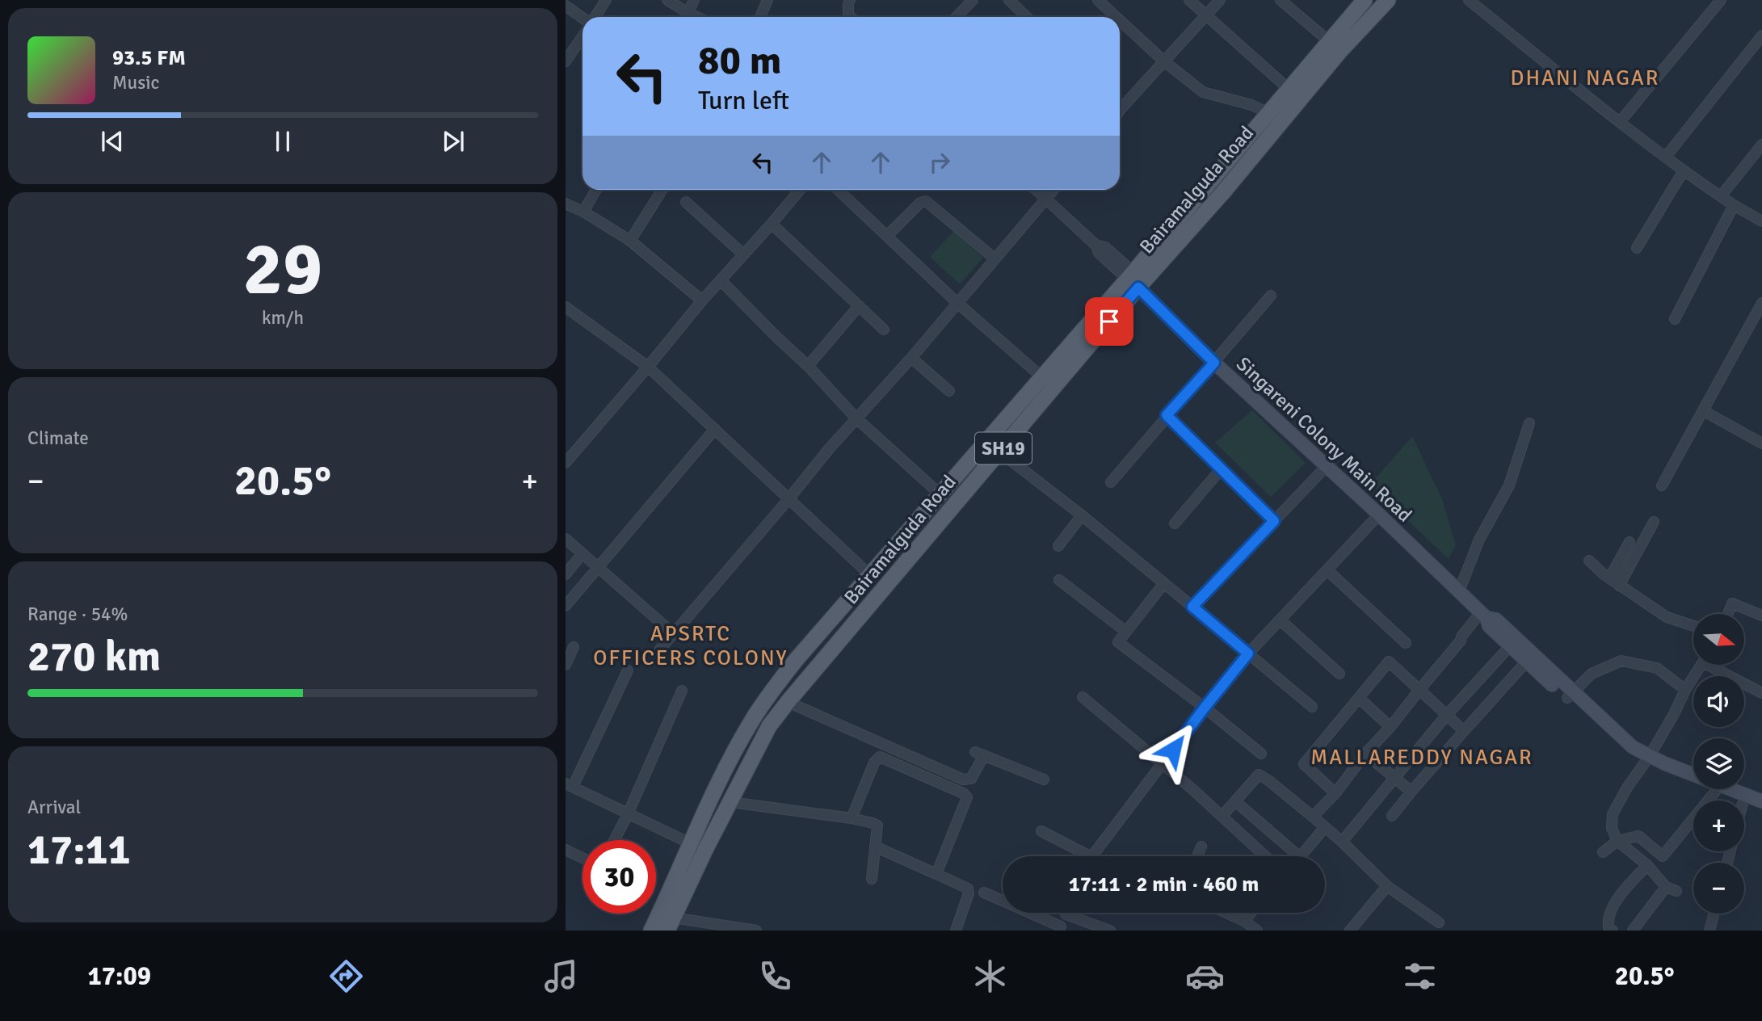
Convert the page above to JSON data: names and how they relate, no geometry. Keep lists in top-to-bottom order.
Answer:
{
  "streets": {
    "main road": ["Bairamalguda Road", "SH19"],
    "street": ["Singareni Colony Main Road"]
  },
  "crossings": [
    ["Bairamalguda Road", "Singareni Colony Main Road"]
  ],
  "districts": ["DHANI NAGAR", "APSRTC OFFICERS COLONY", "MALLAREDDY NAGAR"],
  "north": "right",
  "page": {
    "turn": ["80 m", "Turn left"],
    "song": ["93.5 FM", "Music"],
    "tile": [
      ["29", "km/h"],
      "Climate",
      ["Range · 54%", "270 km"],
      ["Arrival", "17:11"]
    ],
    "heat": ["−", "20.5°", "+"],
    "map_buttons": ["+", "−"],
    "limit": "30",
    "trip": "17:11 · 2 min · 460 m",
    "tabs": ["17:09", "20.5°"]
  }
}
